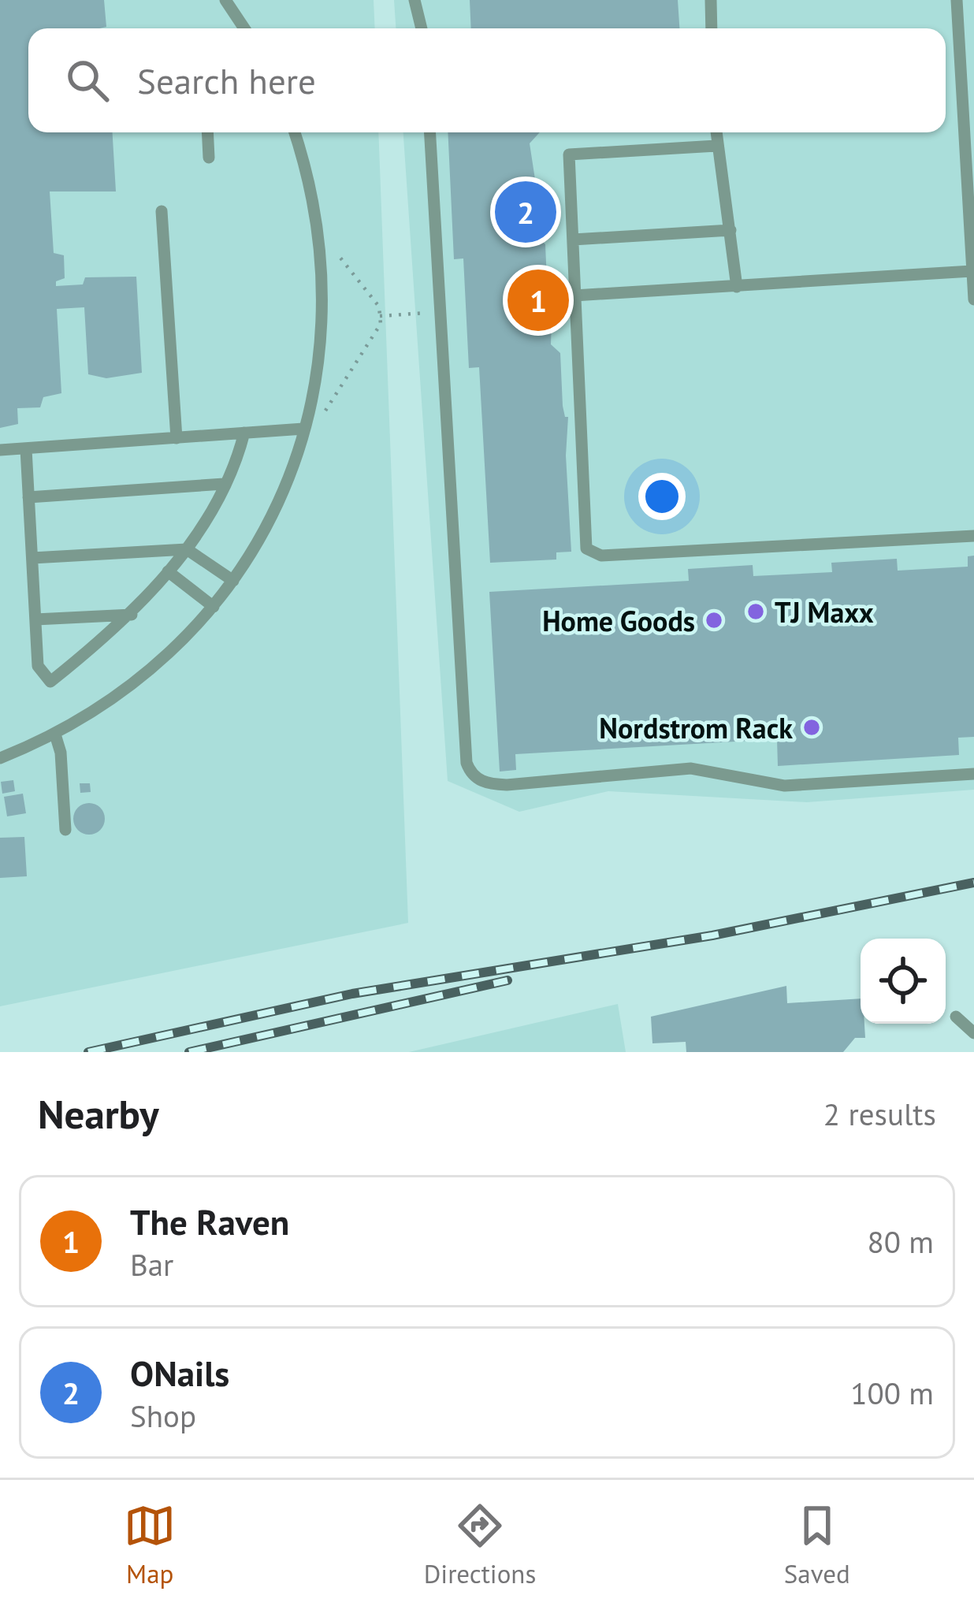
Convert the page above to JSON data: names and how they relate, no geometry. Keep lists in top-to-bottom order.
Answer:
{
  "places": ["TJ Maxx", "Home Goods", "Nordstrom Rack"],
  "page": {
    "search": "Search here",
    "pins": ["2", "1"],
    "heading": ["Nearby", "2 results"],
    "list": [
      {
        "mark": "1",
        "name": "The Raven",
        "note": "Bar",
        "value": "80 m"
      },
      {
        "mark": "2",
        "name": "ONails",
        "note": "Shop",
        "value": "100 m"
      }
    ],
    "nav": ["Map", "Directions", "Saved"]
  }
}
